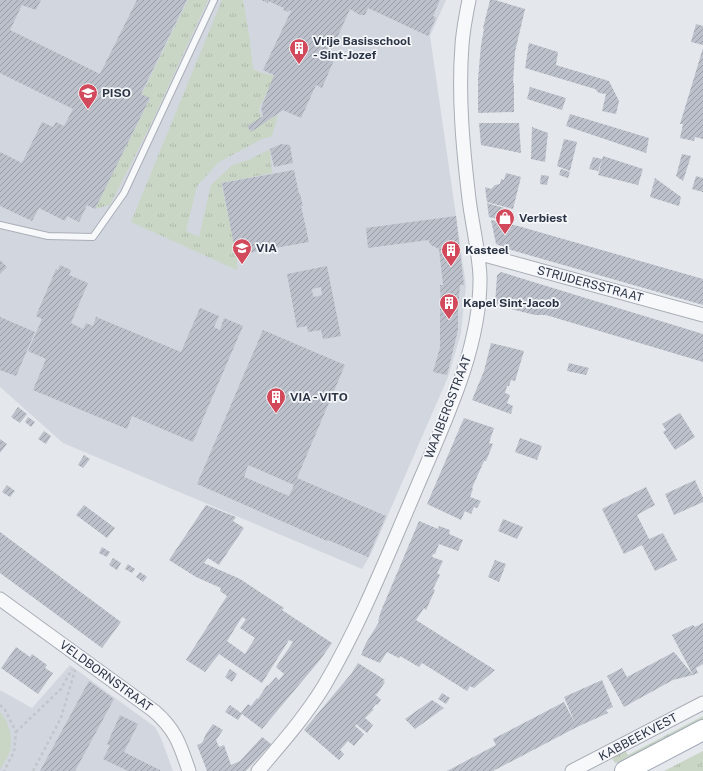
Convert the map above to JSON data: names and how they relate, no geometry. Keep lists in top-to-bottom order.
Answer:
{
  "streets": {
    "main road": ["KABBEEKVEST"],
    "street": ["STRIJDERSSTRAAT", "WAAIBERGSTRAAT", "VELDBORNSTRAAT"]
  },
  "crossings": [
    ["STRIJDERSSTRAAT", "WAAIBERGSTRAAT"]
  ],
  "places": {
    "building": [
      "Vrije Basisschool - Sint-Jozef",
      "Kasteel",
      "Kapel Sint-Jacob",
      "VIA - VITO"
    ],
    "school or university": ["PISO", "VIA"],
    "shop": ["Verbiest"]
  }
}
